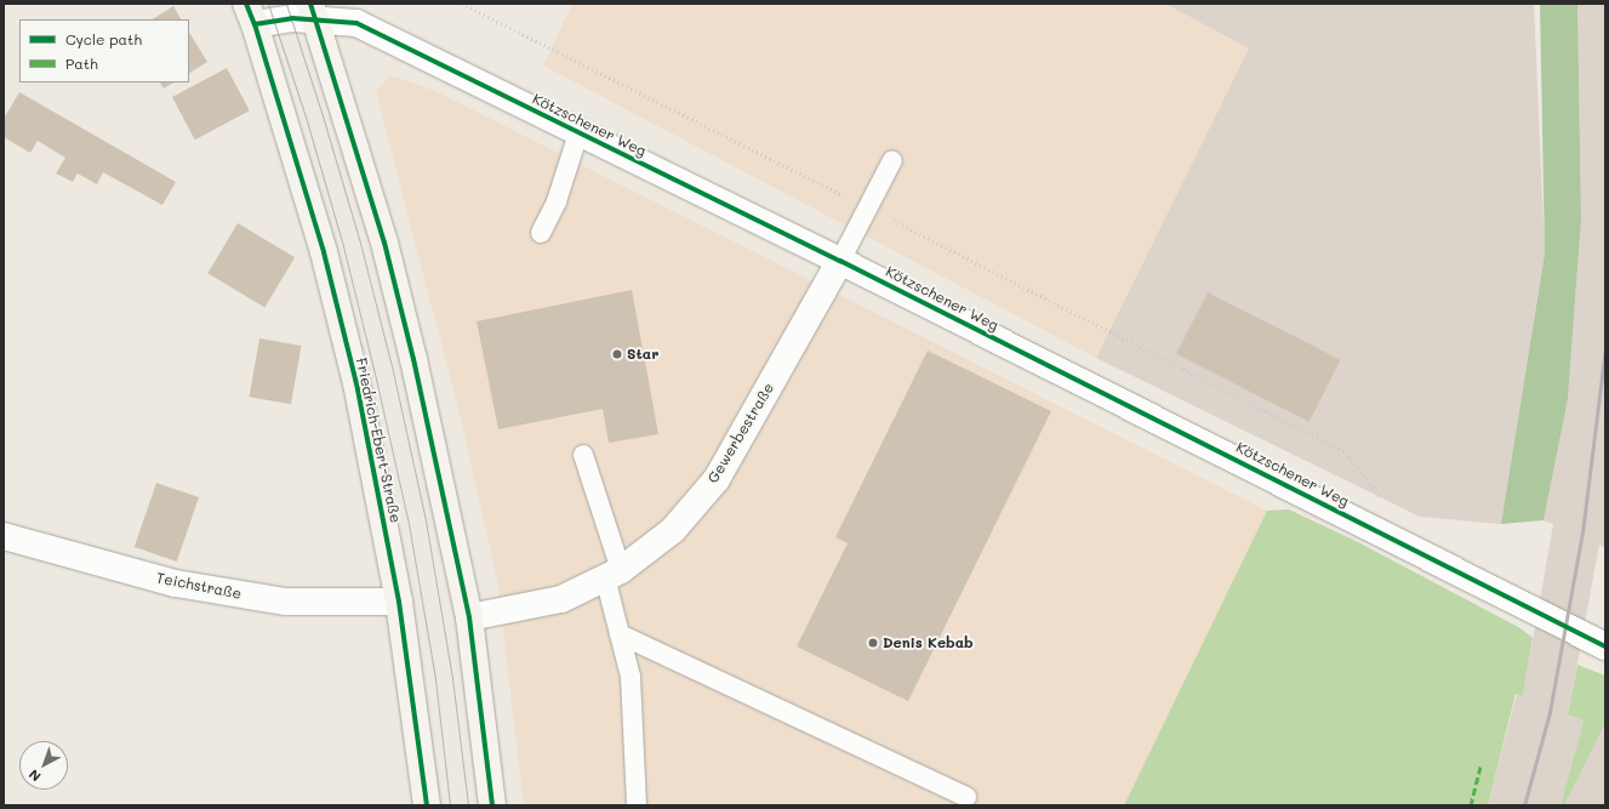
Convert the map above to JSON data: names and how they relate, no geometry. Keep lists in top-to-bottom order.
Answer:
{
  "streets": {
    "main road": ["Friedrich-Ebert-Straße"],
    "street": ["Kötzschener Weg", "Gewerbestraße", "Teichstraße"]
  },
  "crossings": [
    ["Kötzschener Weg", "Gewerbestraße"],
    ["Kötzschener Weg", "Friedrich-Ebert-Straße"],
    ["Friedrich-Ebert-Straße", "Teichstraße"]
  ],
  "places": ["Star", "Denis Kebab"],
  "legend": ["Cycle path", "Path"],
  "north": "bottom left"
}
